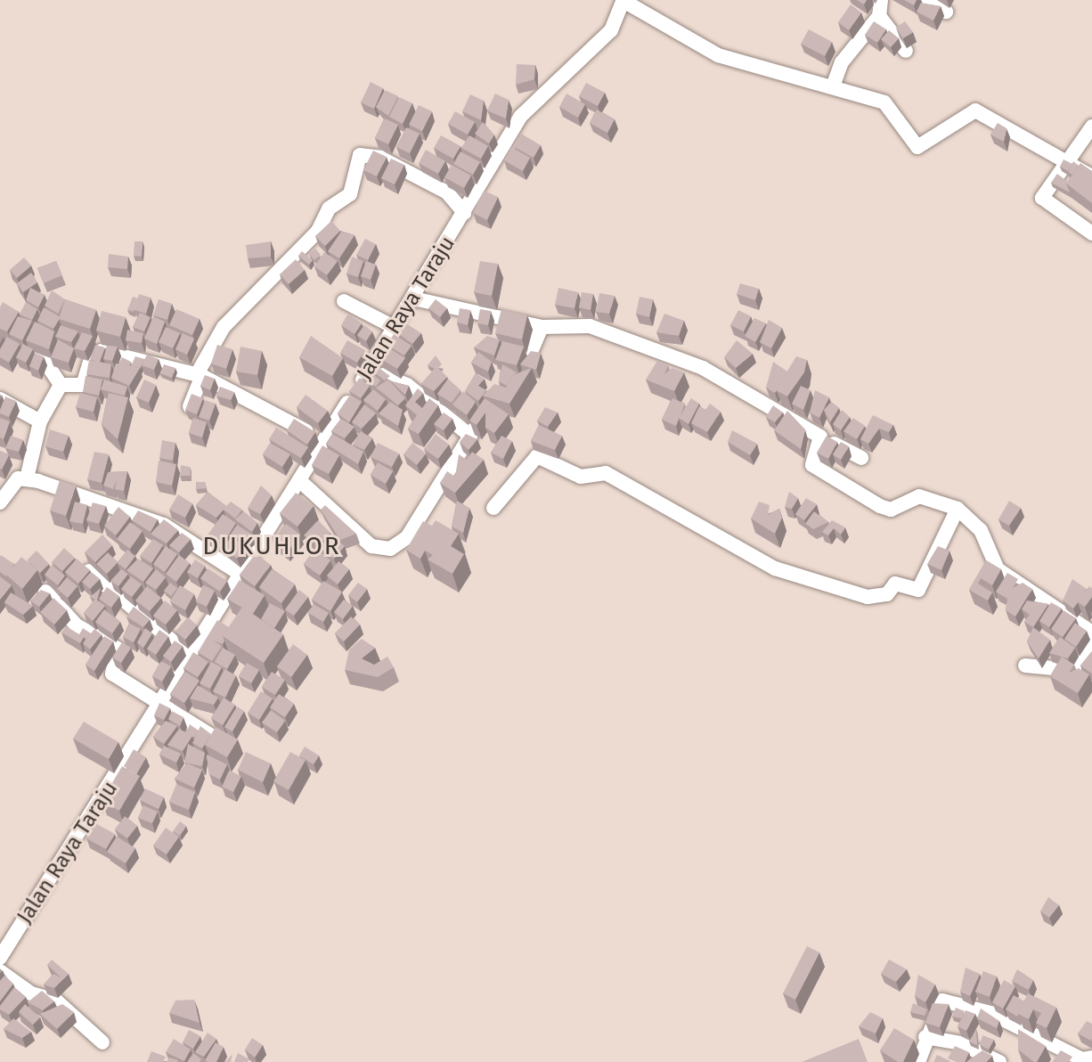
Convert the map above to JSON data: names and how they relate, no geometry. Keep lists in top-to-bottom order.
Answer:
{
  "streets": {
    "street": ["Jalan Raya Taraju"]
  },
  "districts": ["DUKUHLOR"]
}
